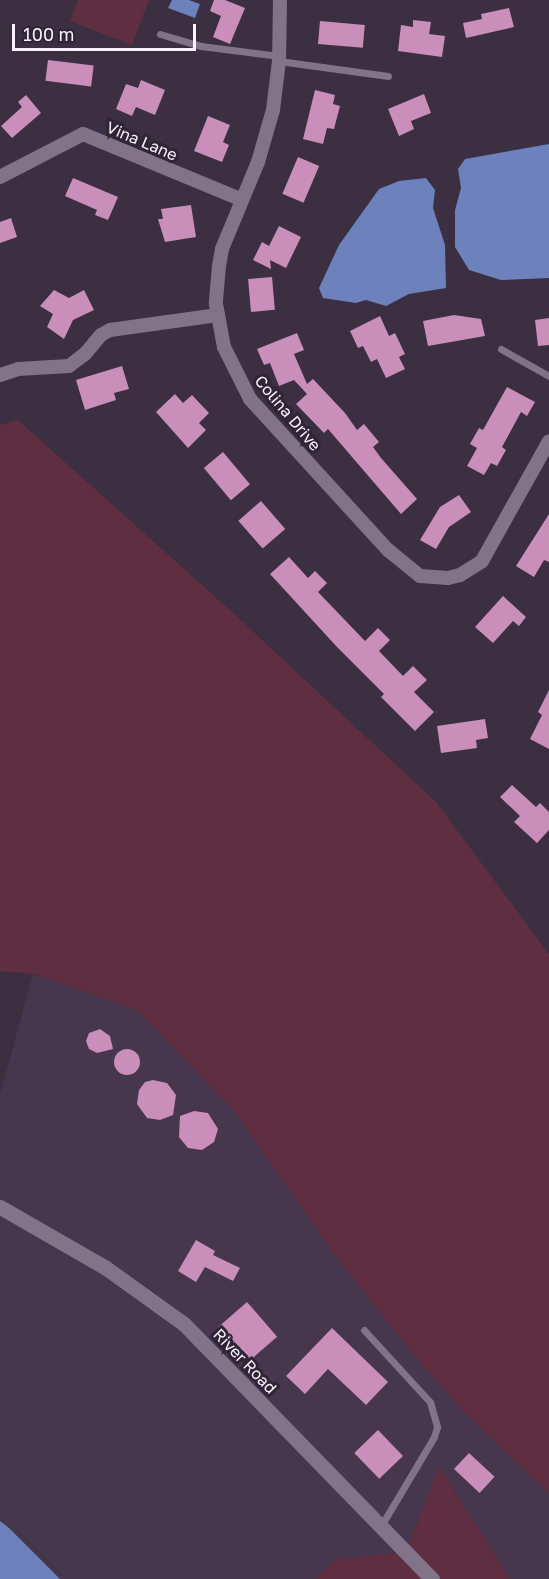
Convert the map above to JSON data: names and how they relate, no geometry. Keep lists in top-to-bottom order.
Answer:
{
  "streets": {
    "main road": ["River Road"],
    "street": ["Vina Lane", "Colina Drive"]
  },
  "crossings": [
    ["Vina Lane", "Colina Drive"]
  ],
  "scale_bar": "100 m"
}
